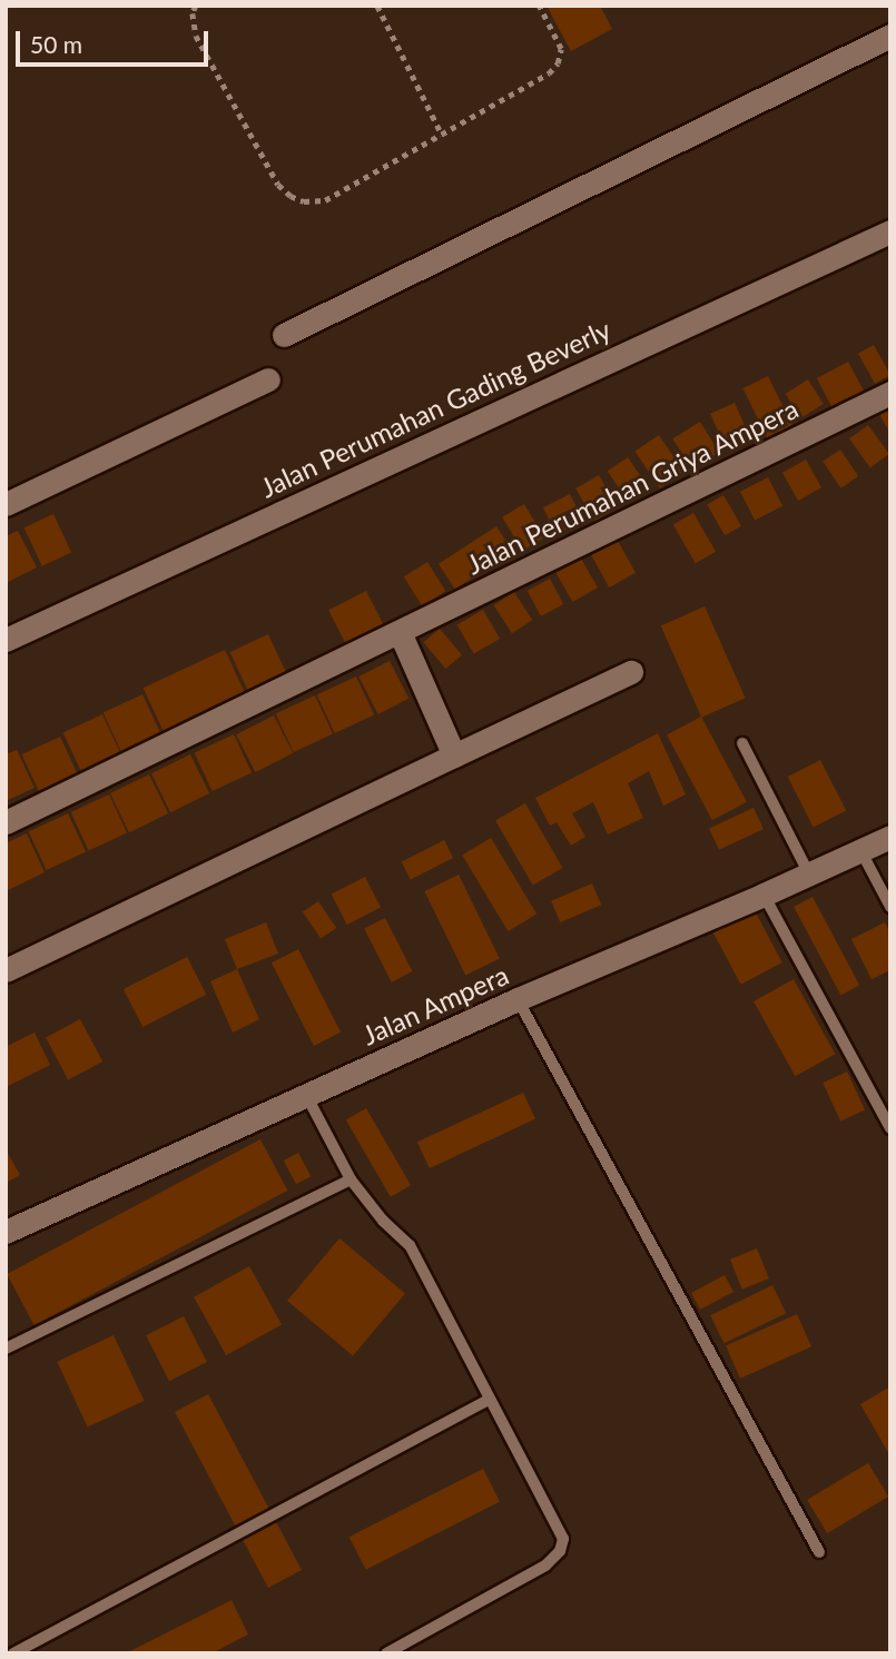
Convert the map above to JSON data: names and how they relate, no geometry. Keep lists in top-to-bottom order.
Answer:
{
  "streets": {
    "street": ["Jalan Perumahan Gading Beverly", "Jalan Perumahan Griya Ampera", "Jalan Ampera"]
  },
  "scale_bar": "50 m"
}
